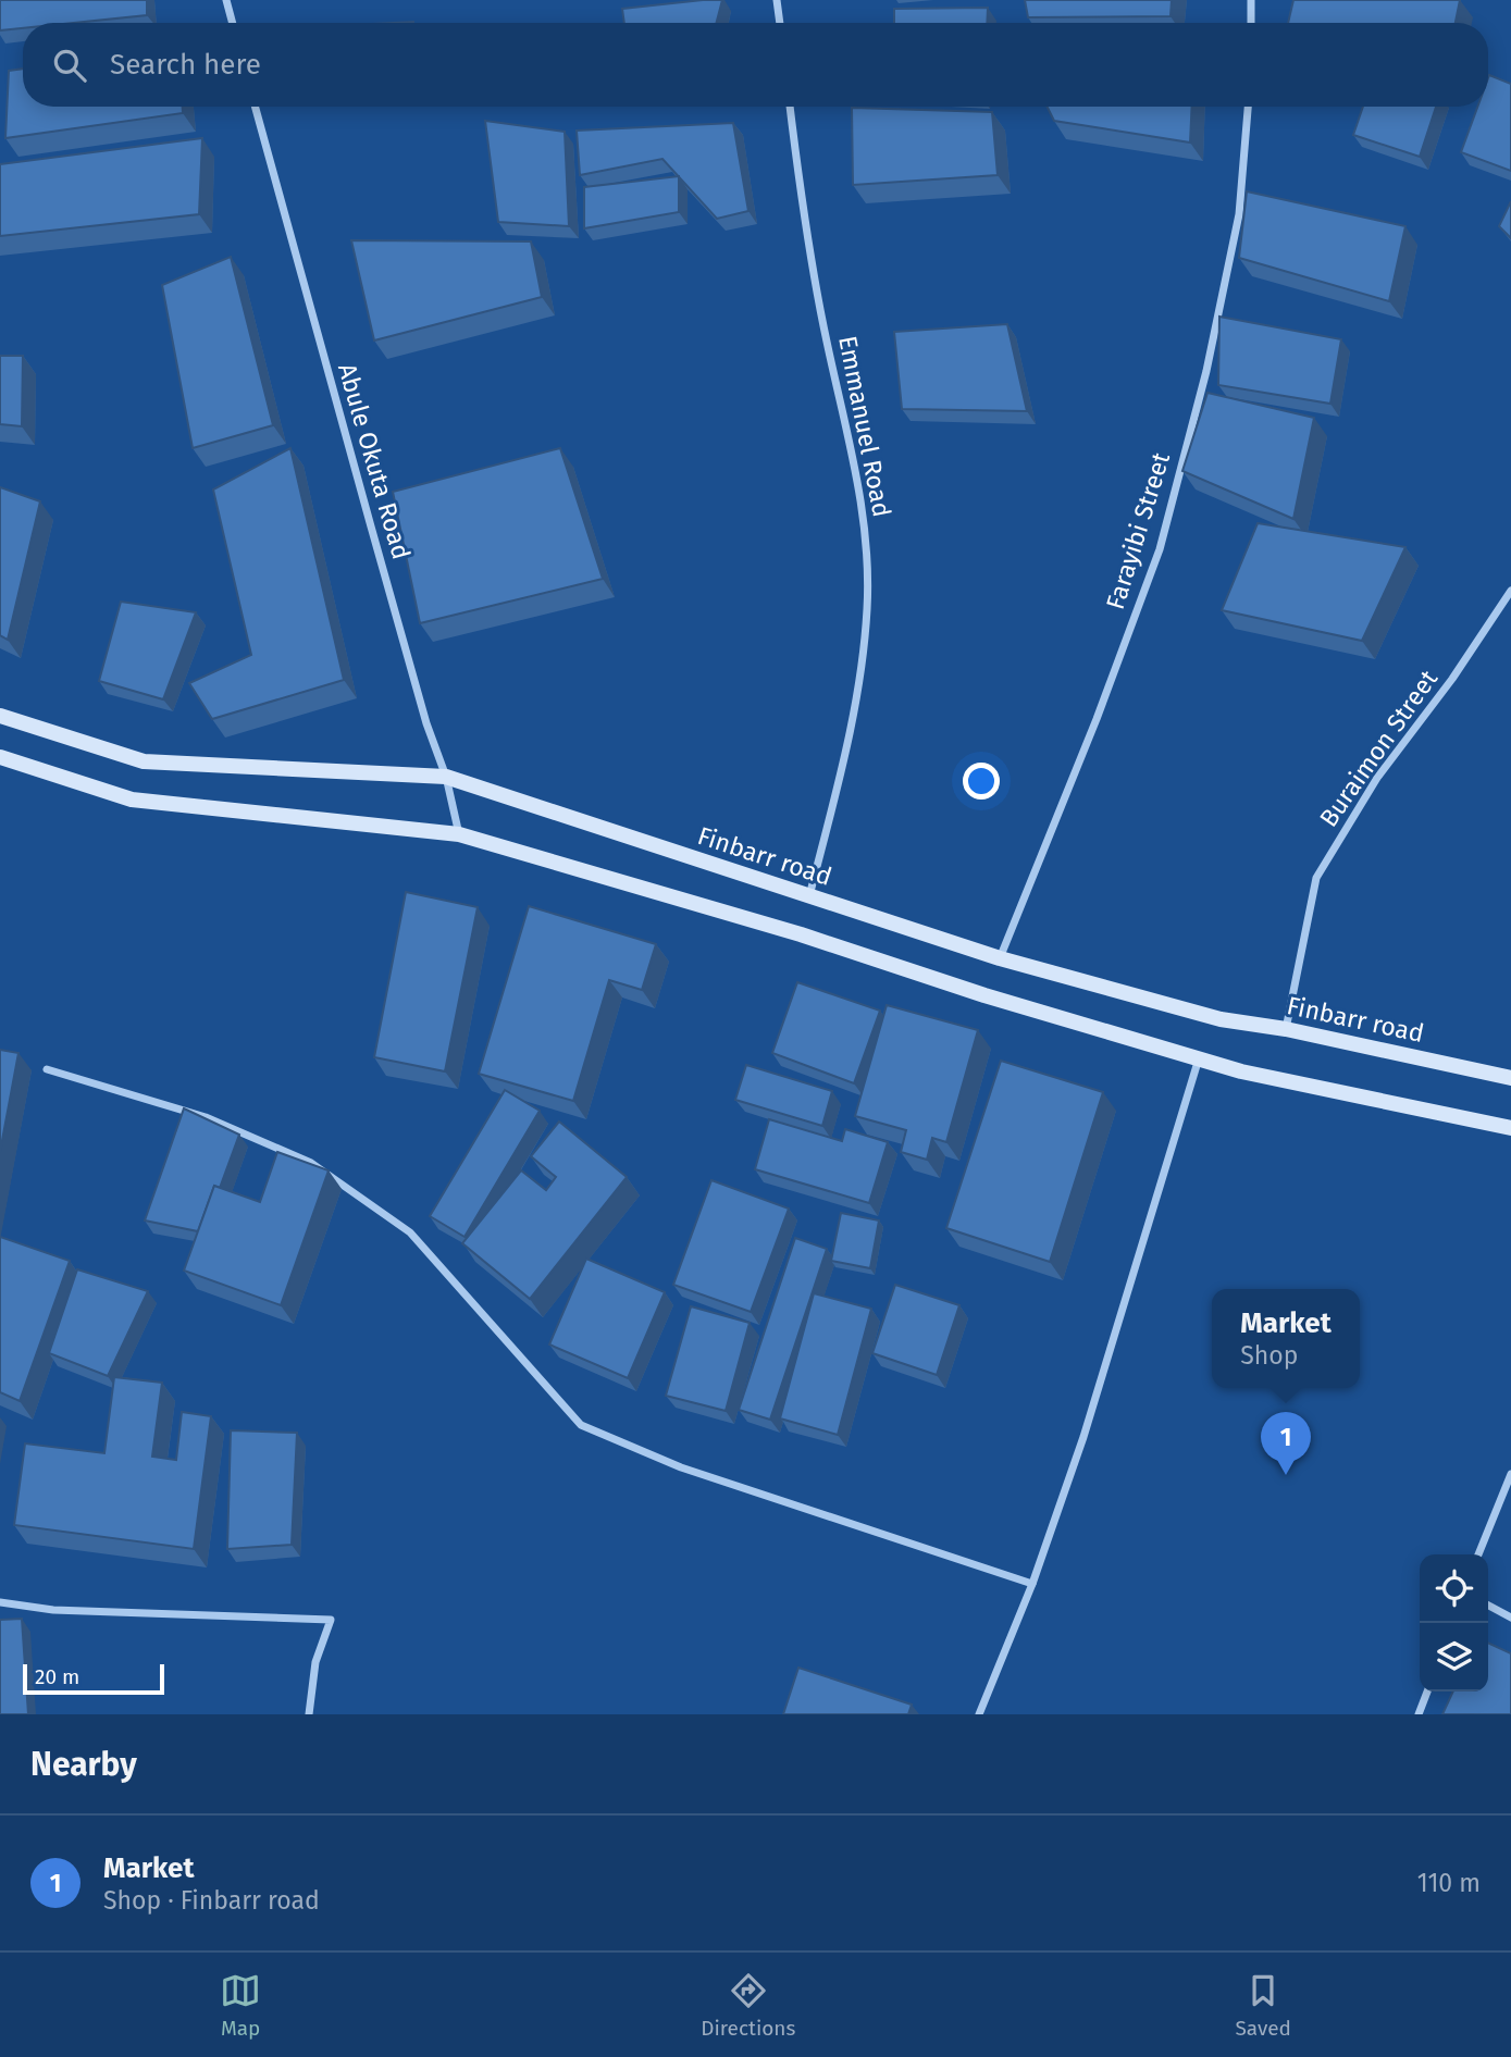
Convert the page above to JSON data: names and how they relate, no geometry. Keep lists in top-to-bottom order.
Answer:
{
  "streets": {
    "main road": ["Finbarr road"],
    "street": [
      "Emmanuel Road",
      "Abule Okuta Road",
      "Farayibi Street",
      "Buraimon Street"
    ]
  },
  "crossings": [
    ["Emmanuel Road", "Finbarr road"],
    ["Abule Okuta Road", "Finbarr road"],
    ["Farayibi Street", "Finbarr road"],
    ["Buraimon Street", "Finbarr road"]
  ],
  "scale_bar": "20 m",
  "page": {
    "search": "Search here",
    "popup": ["Market", "Shop"],
    "pins": "1",
    "scale": "20 m",
    "heading": "Nearby",
    "list": [
      {
        "mark": "1",
        "name": "Market",
        "note": "Shop · Finbarr road",
        "value": "110 m"
      }
    ],
    "nav": ["Map", "Directions", "Saved"]
  }
}
